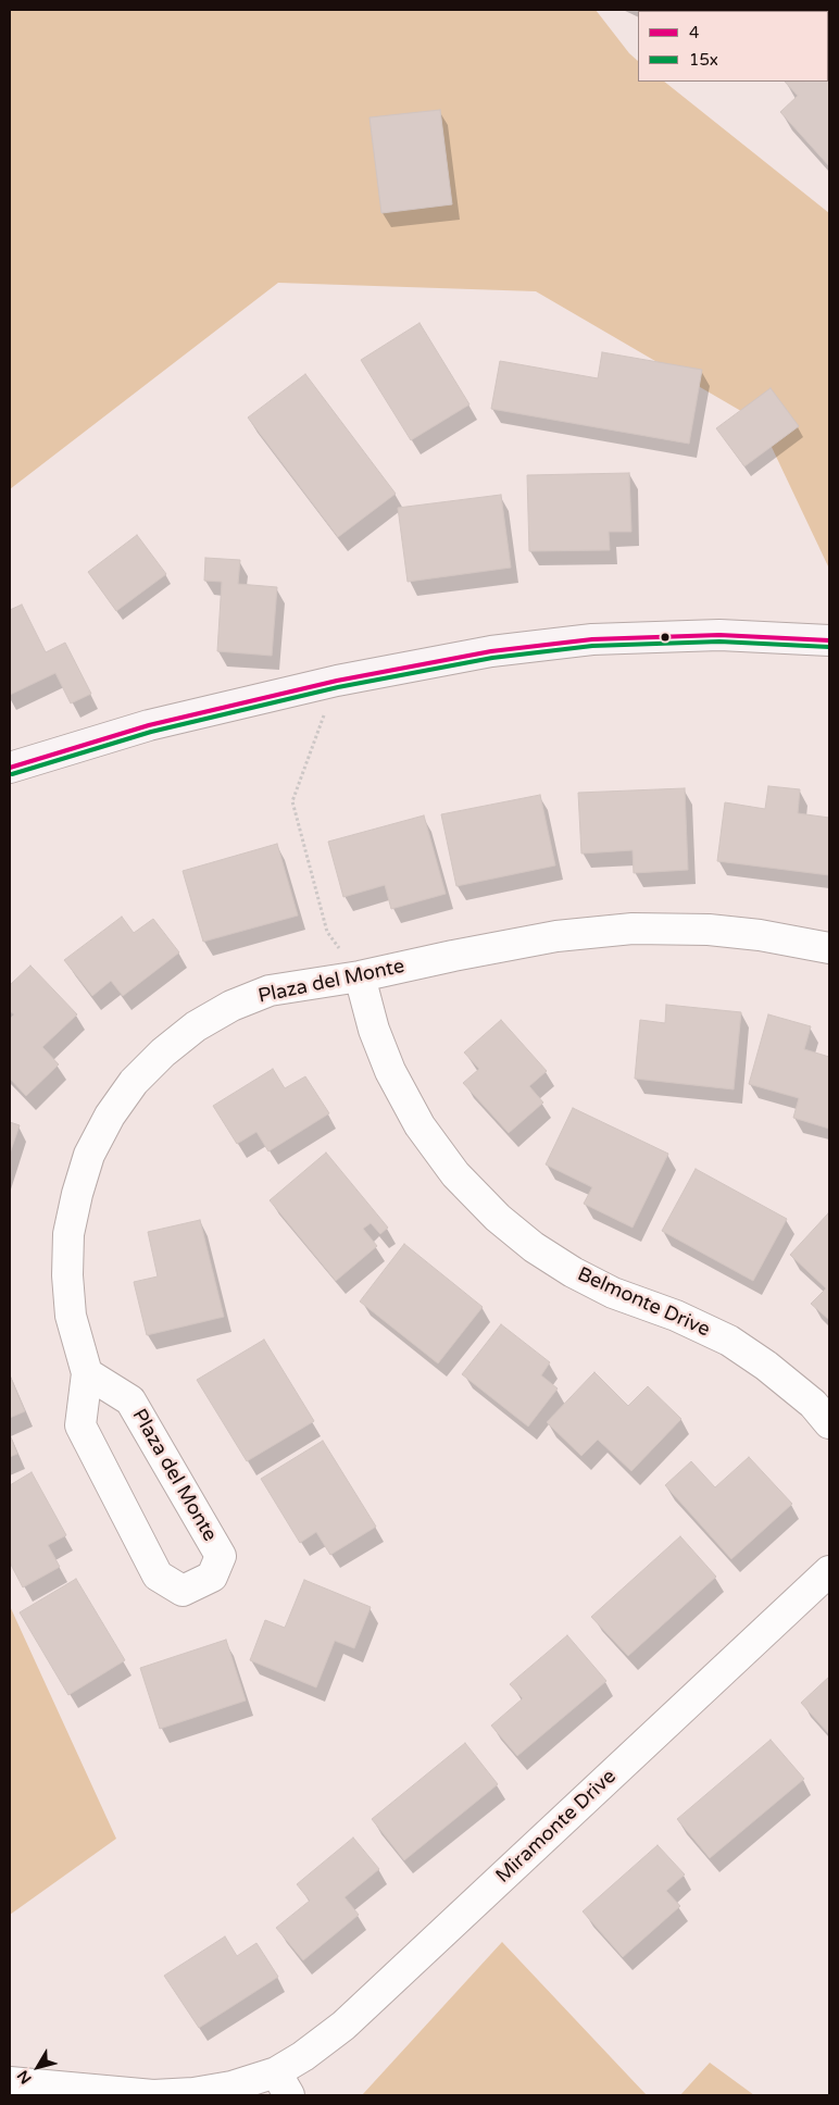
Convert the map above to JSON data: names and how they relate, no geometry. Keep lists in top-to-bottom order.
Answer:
{
  "streets": {
    "street": ["Plaza del Monte", "Belmonte Drive", "Miramonte Drive"]
  },
  "crossings": [
    ["Plaza del Monte", "Belmonte Drive"]
  ],
  "lines": ["transit line 4", "transit line 15x"],
  "legend": ["4", "15x"],
  "north": "bottom left"
}
